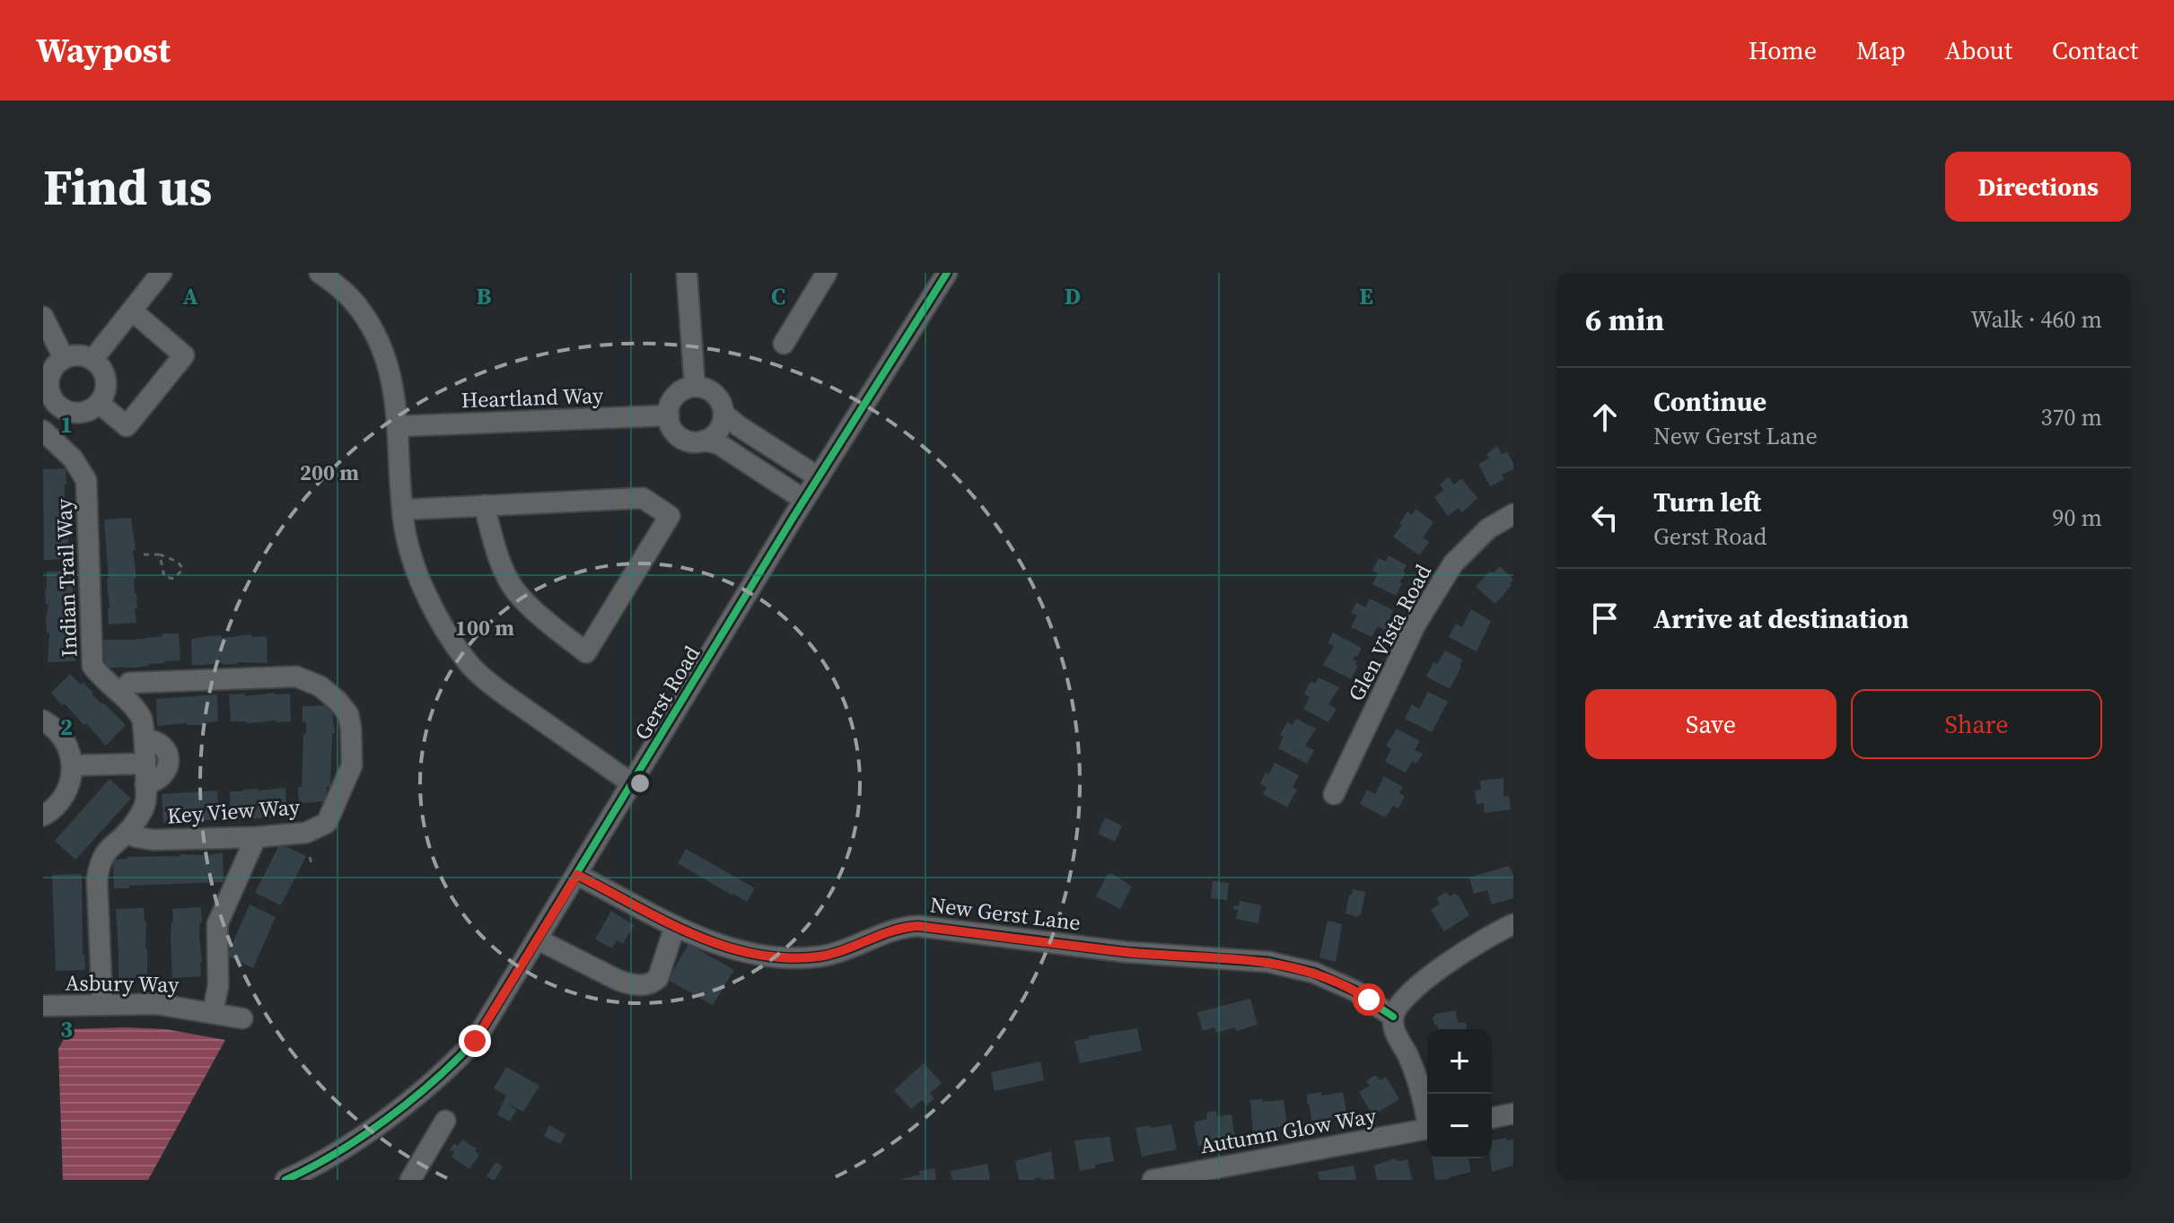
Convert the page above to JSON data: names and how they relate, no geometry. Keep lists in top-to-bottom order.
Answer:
{
  "streets": {
    "street": [
      "Heartland Way",
      "Indian Trail Way",
      "Glen Vista Road",
      "Gerst Road",
      "Key View Way",
      "New Gerst Lane",
      "Asbury Way",
      "Autumn Glow Way"
    ]
  },
  "crossings": [
    ["Indian Trail Way", "Key View Way"],
    ["Indian Trail Way", "Asbury Way"],
    ["Gerst Road", "New Gerst Lane"]
  ],
  "page": {
    "header": "Waypost",
    "nav": [
      "Home",
      "Map",
      "About",
      "Contact"
    ],
    "buttons": [
      "Directions",
      ["Save", "Share"]
    ],
    "title": "Find us",
    "heading": ["6 min", "Walk · 460 m"],
    "list": [
      ["Continue", "New Gerst Lane", "370 m"],
      ["Turn left", "Gerst Road", "90 m"],
      "Arrive at destination"
    ],
    "map_buttons": ["+", "−"]
  },
  "grid": {
    "columns": [
      "A",
      "B",
      "C",
      "D",
      "E"
    ],
    "rows": ["1", "2", "3"]
  },
  "rings": ["200 m", "100 m"]
}
